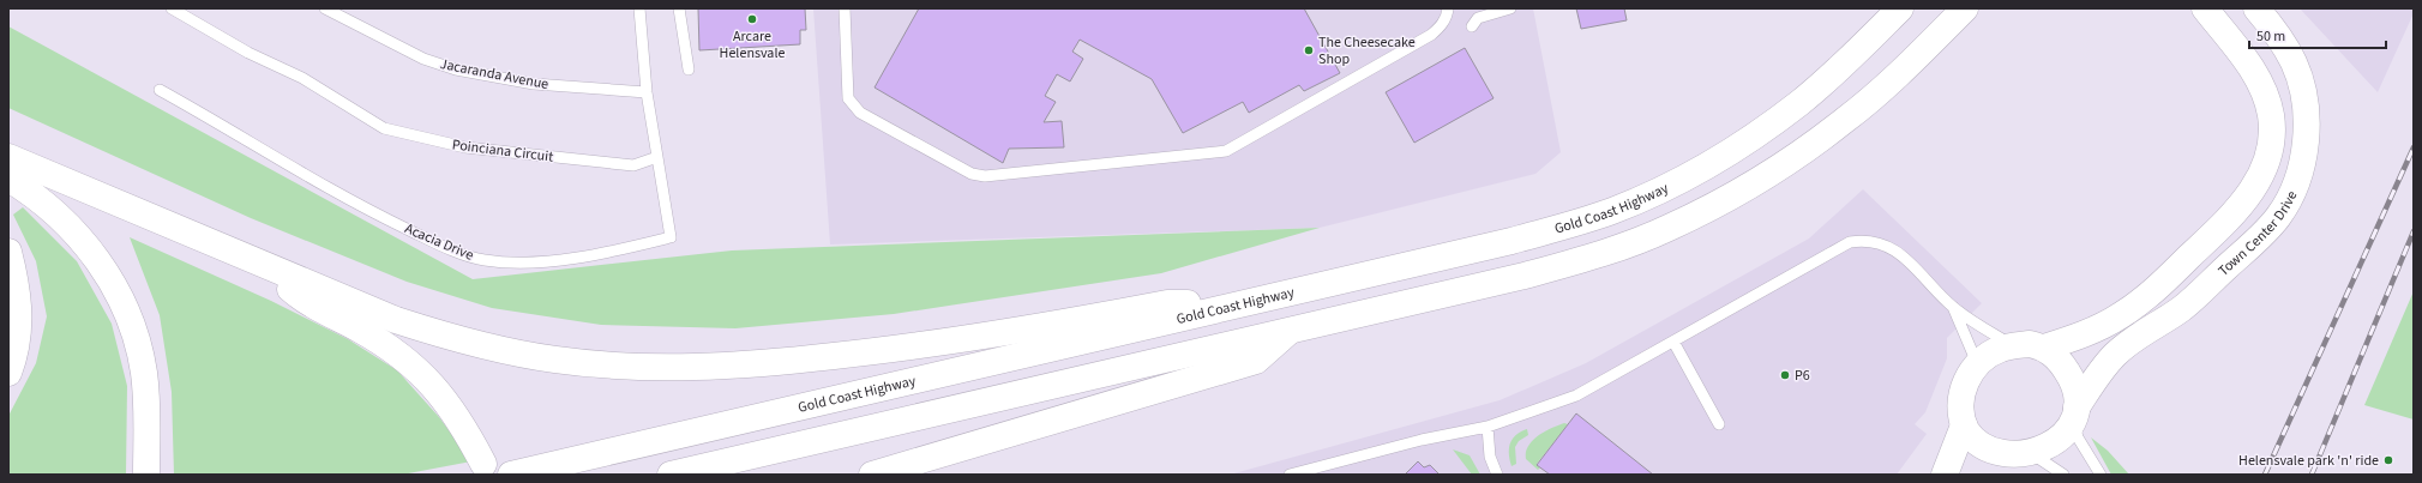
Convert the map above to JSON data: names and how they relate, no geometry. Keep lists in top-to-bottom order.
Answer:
{
  "streets": {
    "main road": ["Gold Coast Highway", "Town Center Drive"],
    "lane": ["Jacaranda Avenue", "Poinciana Circuit", "Acacia Drive"]
  },
  "crossings": [
    ["Poinciana Circuit", "Acacia Drive"]
  ],
  "places": [
    "Arcare Helensvale",
    "The Cheesecake Shop",
    "P6",
    "Helensvale park 'n' ride"
  ],
  "scale_bar": "50 m"
}
